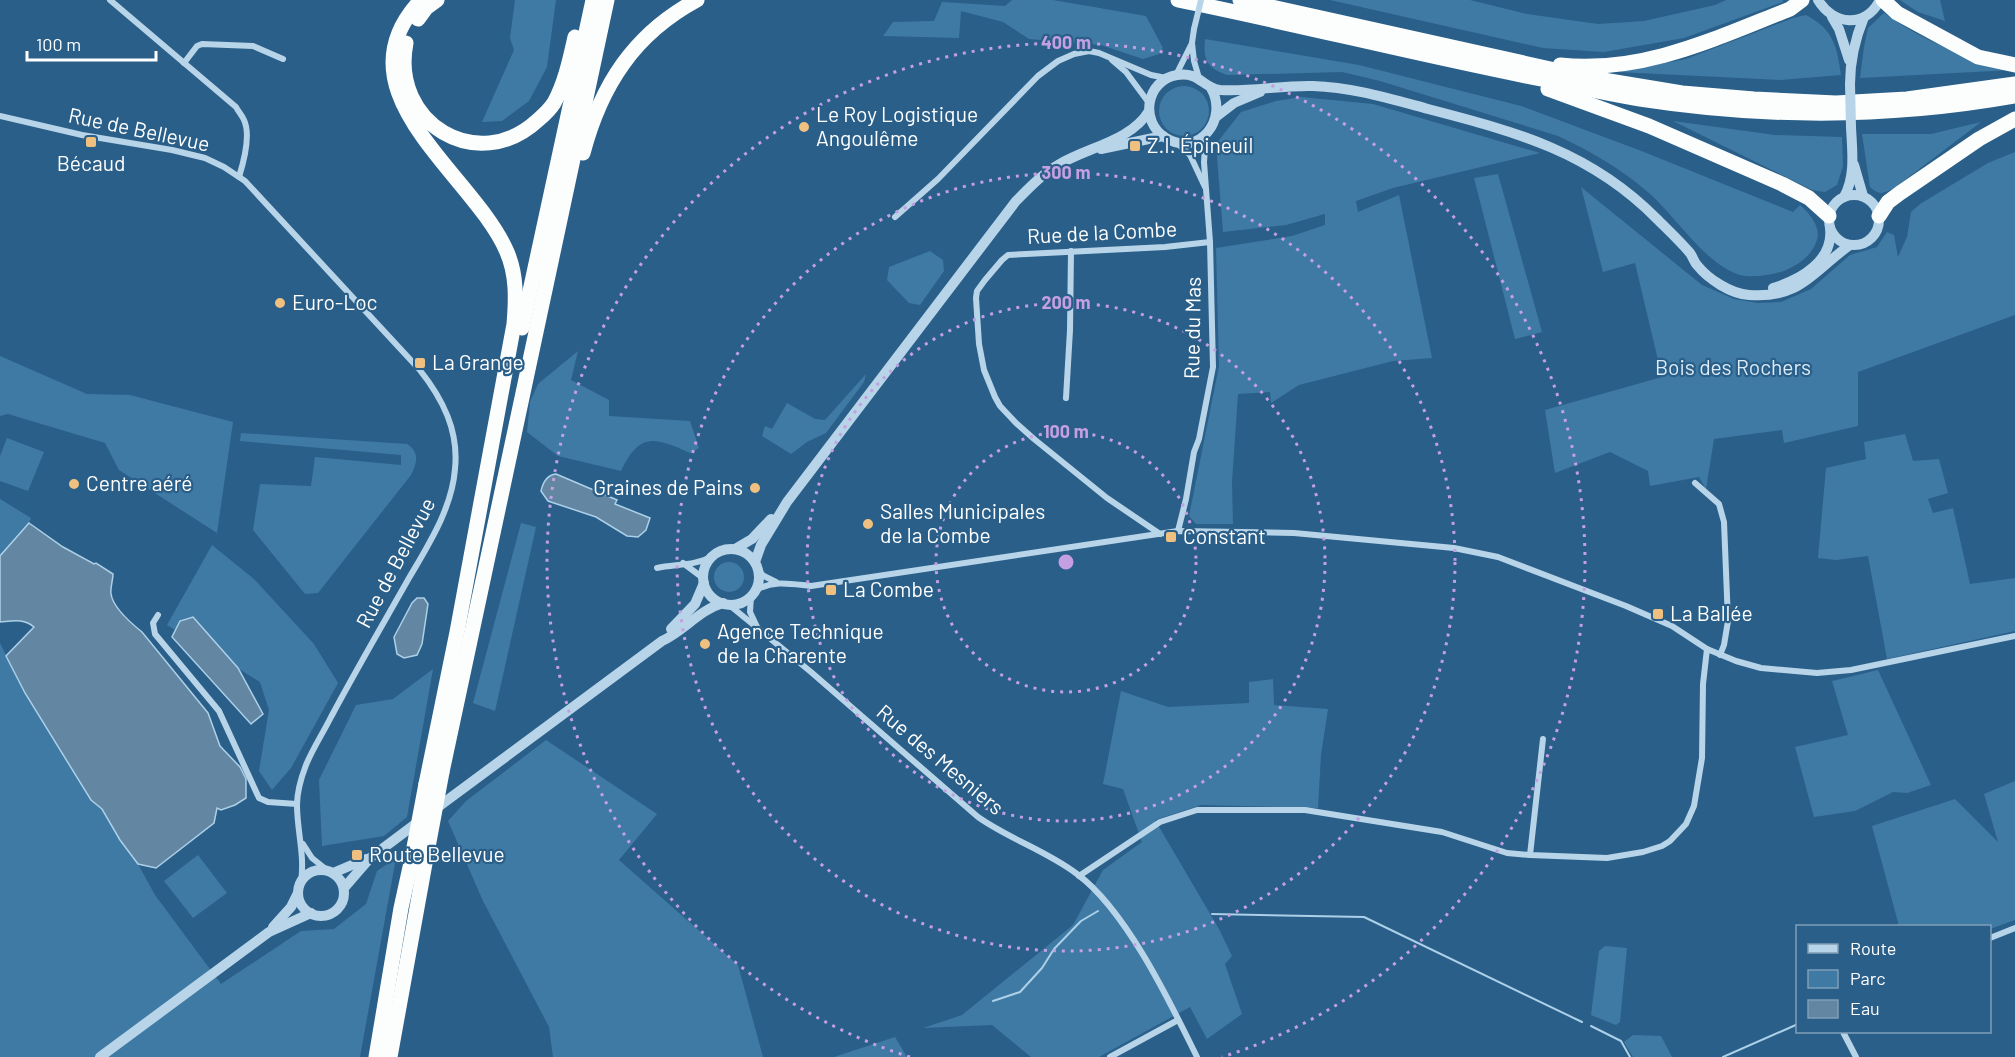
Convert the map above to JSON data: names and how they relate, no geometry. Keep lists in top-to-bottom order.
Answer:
{
  "streets": {
    "street": [
      "Rue de Bellevue",
      "Rue de la Combe",
      "Rue du Mas",
      "Rue des Mesniers"
    ]
  },
  "crossings": [
    ["Rue de la Combe", "Rue du Mas"]
  ],
  "parks": ["Bois des Rochers"],
  "places": {
    "other": [
      "Le Roy Logistique Angoulême",
      "Euro-Loc",
      "Centre aéré",
      "Graines de Pains",
      "Salles Municipales de la Combe",
      "Agence Technique de la Charente"
    ],
    "transit": [
      "Bécaud",
      "Z.I. Épineuil",
      "La Grange",
      "Constant",
      "La Combe",
      "La Ballée",
      "Route Bellevue"
    ]
  },
  "legend": ["Route", "Parc", "Eau"],
  "scale_bar": "100 m",
  "rings": [
    "400 m",
    "300 m",
    "200 m",
    "100 m"
  ]
}
